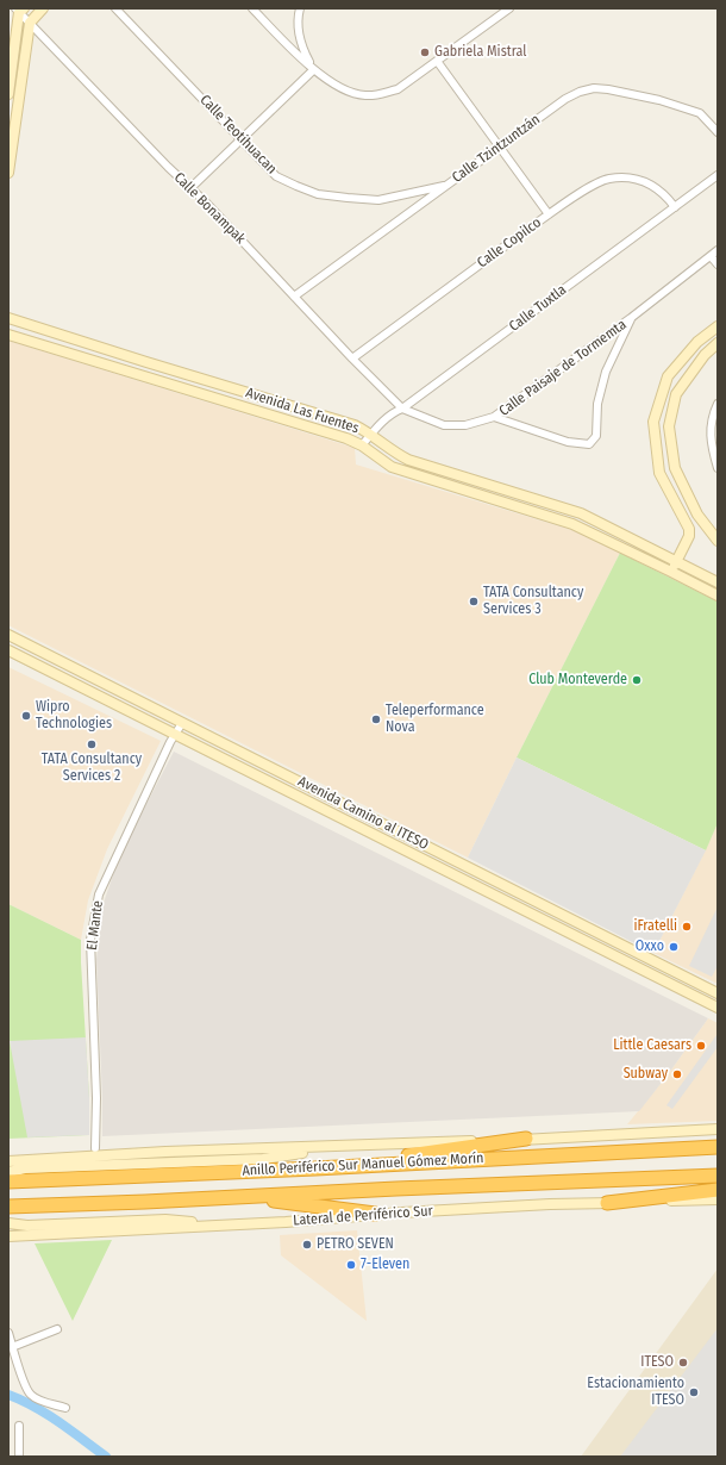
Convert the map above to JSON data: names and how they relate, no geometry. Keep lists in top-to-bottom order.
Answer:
{
  "streets": {
    "highway": ["Anillo Periférico Sur Manuel Gómez Morín"],
    "street": [
      "Calle Teotihuacan",
      "Calle Tzintzuntzán",
      "Calle Bonampak",
      "Calle Copilco",
      "Calle Tuxtla",
      "Calle Paisaje de Tormemta",
      "Avenida Las Fuentes",
      "Avenida Camino al ITESO",
      "El Mante",
      "Lateral de Periférico Sur"
    ]
  },
  "crossings": [
    ["Calle Teotihuacan", "Calle Tzintzuntzán"],
    ["Calle Tzintzuntzán", "Calle Bonampak"],
    ["Calle Bonampak", "Calle Copilco"],
    ["Calle Bonampak", "Calle Tuxtla"],
    ["Calle Bonampak", "Calle Paisaje de Tormemta"],
    ["Calle Copilco", "Calle Tuxtla"],
    ["Calle Tuxtla", "Calle Paisaje de Tormemta"],
    ["Calle Tuxtla", "Avenida Las Fuentes"],
    ["Avenida Camino al ITESO", "El Mante"]
  ],
  "places": [
    "Gabriela Mistral",
    "TATA Consultancy Services 3",
    "Club Monteverde",
    "Wipro Technologies",
    "Teleperformance Nova",
    "TATA Consultancy Services 2",
    "iFratelli",
    "Oxxo",
    "Little Caesars",
    "Subway",
    "PETRO SEVEN",
    "7-Eleven",
    "ITESO",
    "Estacionamiento ITESO"
  ]
}
